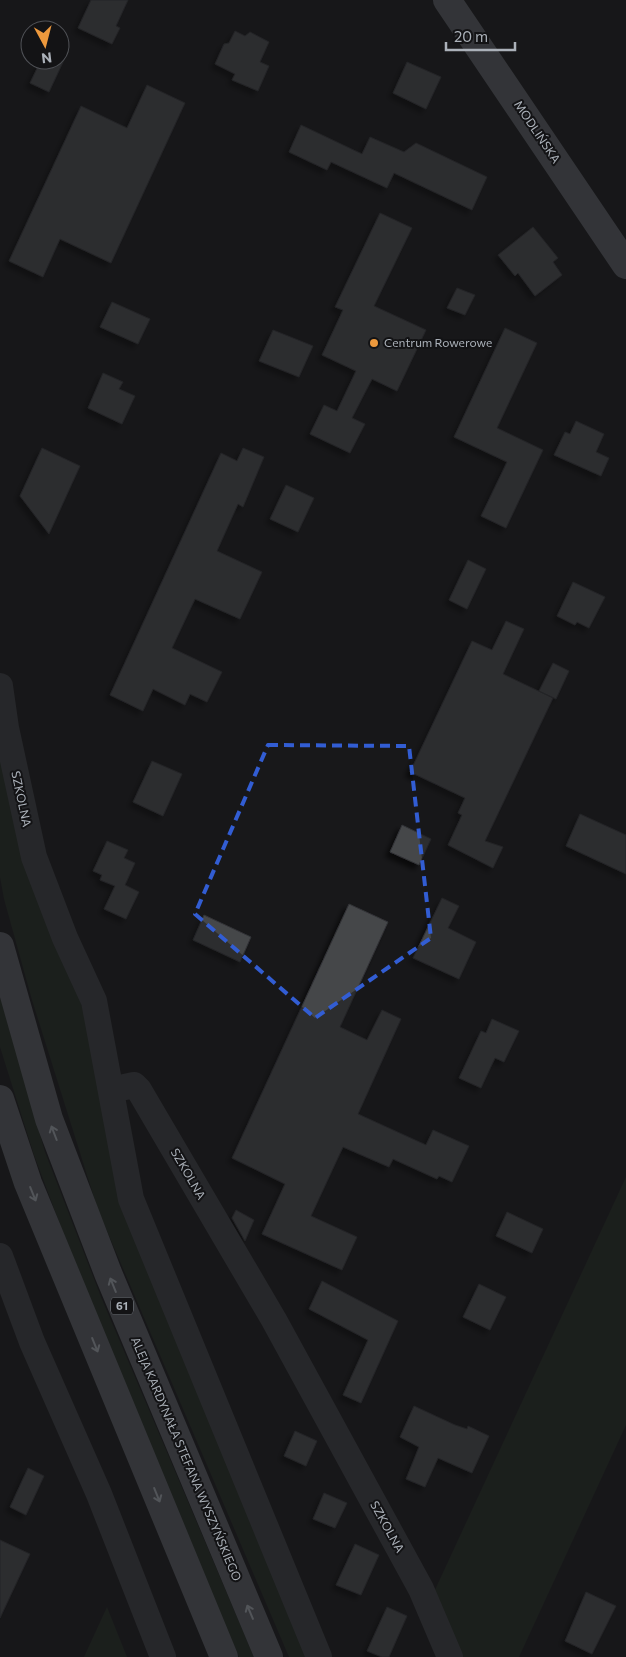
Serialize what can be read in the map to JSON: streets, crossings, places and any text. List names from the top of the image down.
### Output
{
  "streets": {
    "main road": ["MODLIŃSKA", "61", "ALEJA KARDYNAŁA STEFANA WYSZYŃSKIEGO"],
    "street": ["SZKOLNA"]
  },
  "places": ["Centrum Rowerowe"],
  "scale_bar": "20 m",
  "north": "bottom"
}
